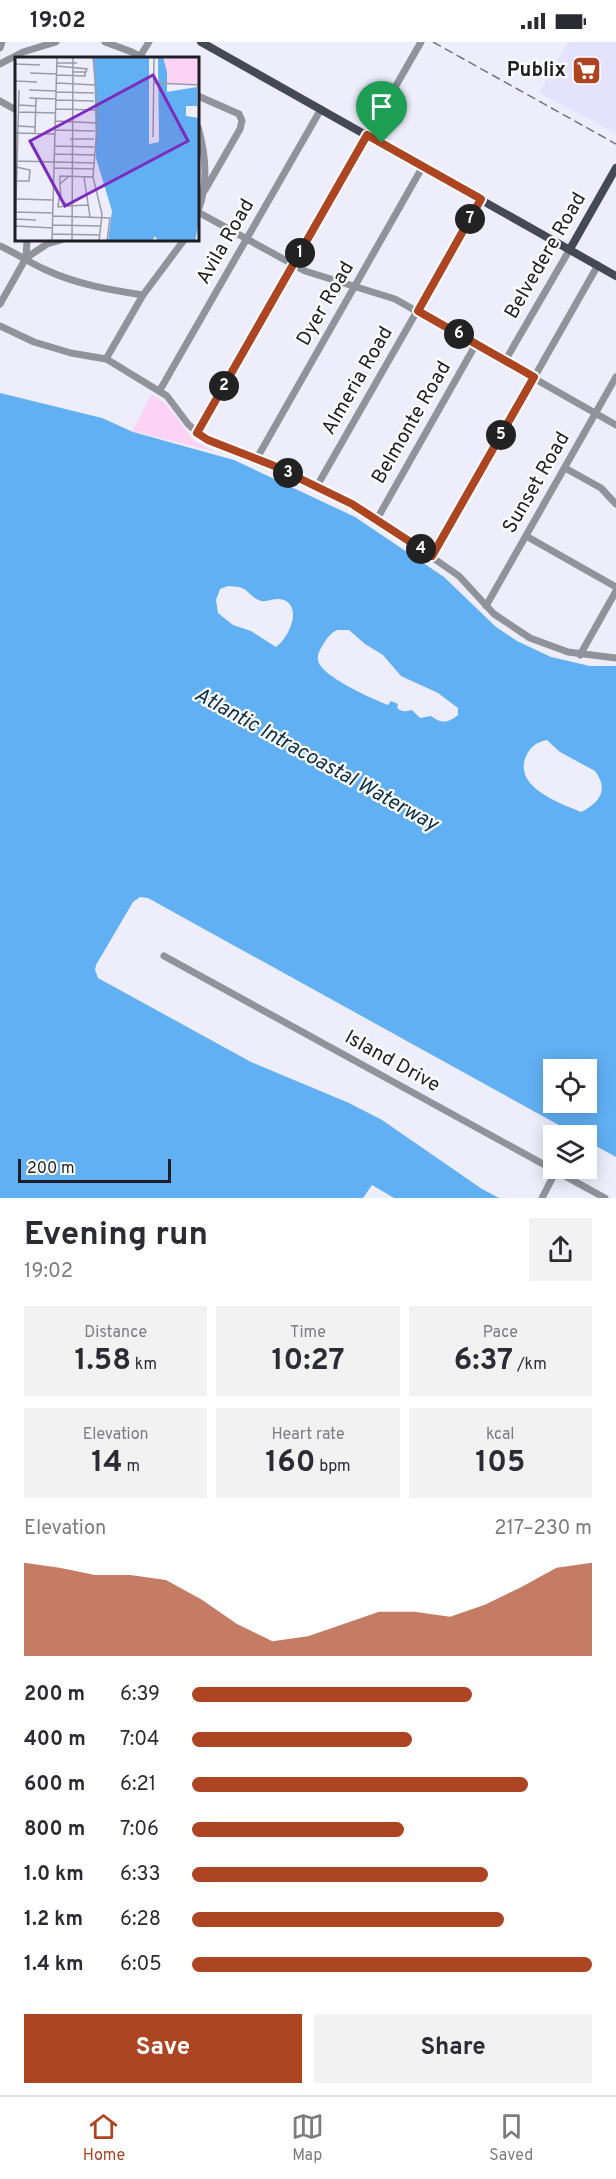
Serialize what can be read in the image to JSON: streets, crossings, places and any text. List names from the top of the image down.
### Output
{
  "streets": {
    "main road": ["Belvedere Road"],
    "street": [
      "Avila Road",
      "Dyer Road",
      "Almeria Road",
      "Belmonte Road",
      "Sunset Road",
      "Island Drive"
    ]
  },
  "water": ["Atlantic Intracoastal Waterway"],
  "places": {
    "supermarket": ["Publix"]
  },
  "scale_bar": "200 m",
  "page": {
    "status": "19:02",
    "pins": [
      "7",
      "1",
      "6",
      "2",
      "5",
      "3",
      "4"
    ],
    "scale": "200 m",
    "heading": ["Evening run", "19:02"],
    "stats": [
      ["Distance", "1.58 km"],
      ["Time", "10:27"],
      ["Pace", "6:37 /km"],
      ["Elevation", "14 m"],
      ["Heart rate", "160 bpm"],
      ["kcal", "105"]
    ],
    "chart": ["Elevation", "217–230 m"],
    "list": [
      {
        "name": "200 m",
        "note": "6:39"
      },
      {
        "name": "400 m",
        "note": "7:04"
      },
      {
        "name": "600 m",
        "note": "6:21"
      },
      {
        "name": "800 m",
        "note": "7:06"
      },
      {
        "name": "1.0 km",
        "note": "6:33"
      },
      {
        "name": "1.2 km",
        "note": "6:28"
      },
      {
        "name": "1.4 km",
        "note": "6:05"
      }
    ],
    "buttons": ["Save", "Share"],
    "tabs": ["Home", "Map", "Saved"]
  }
}
